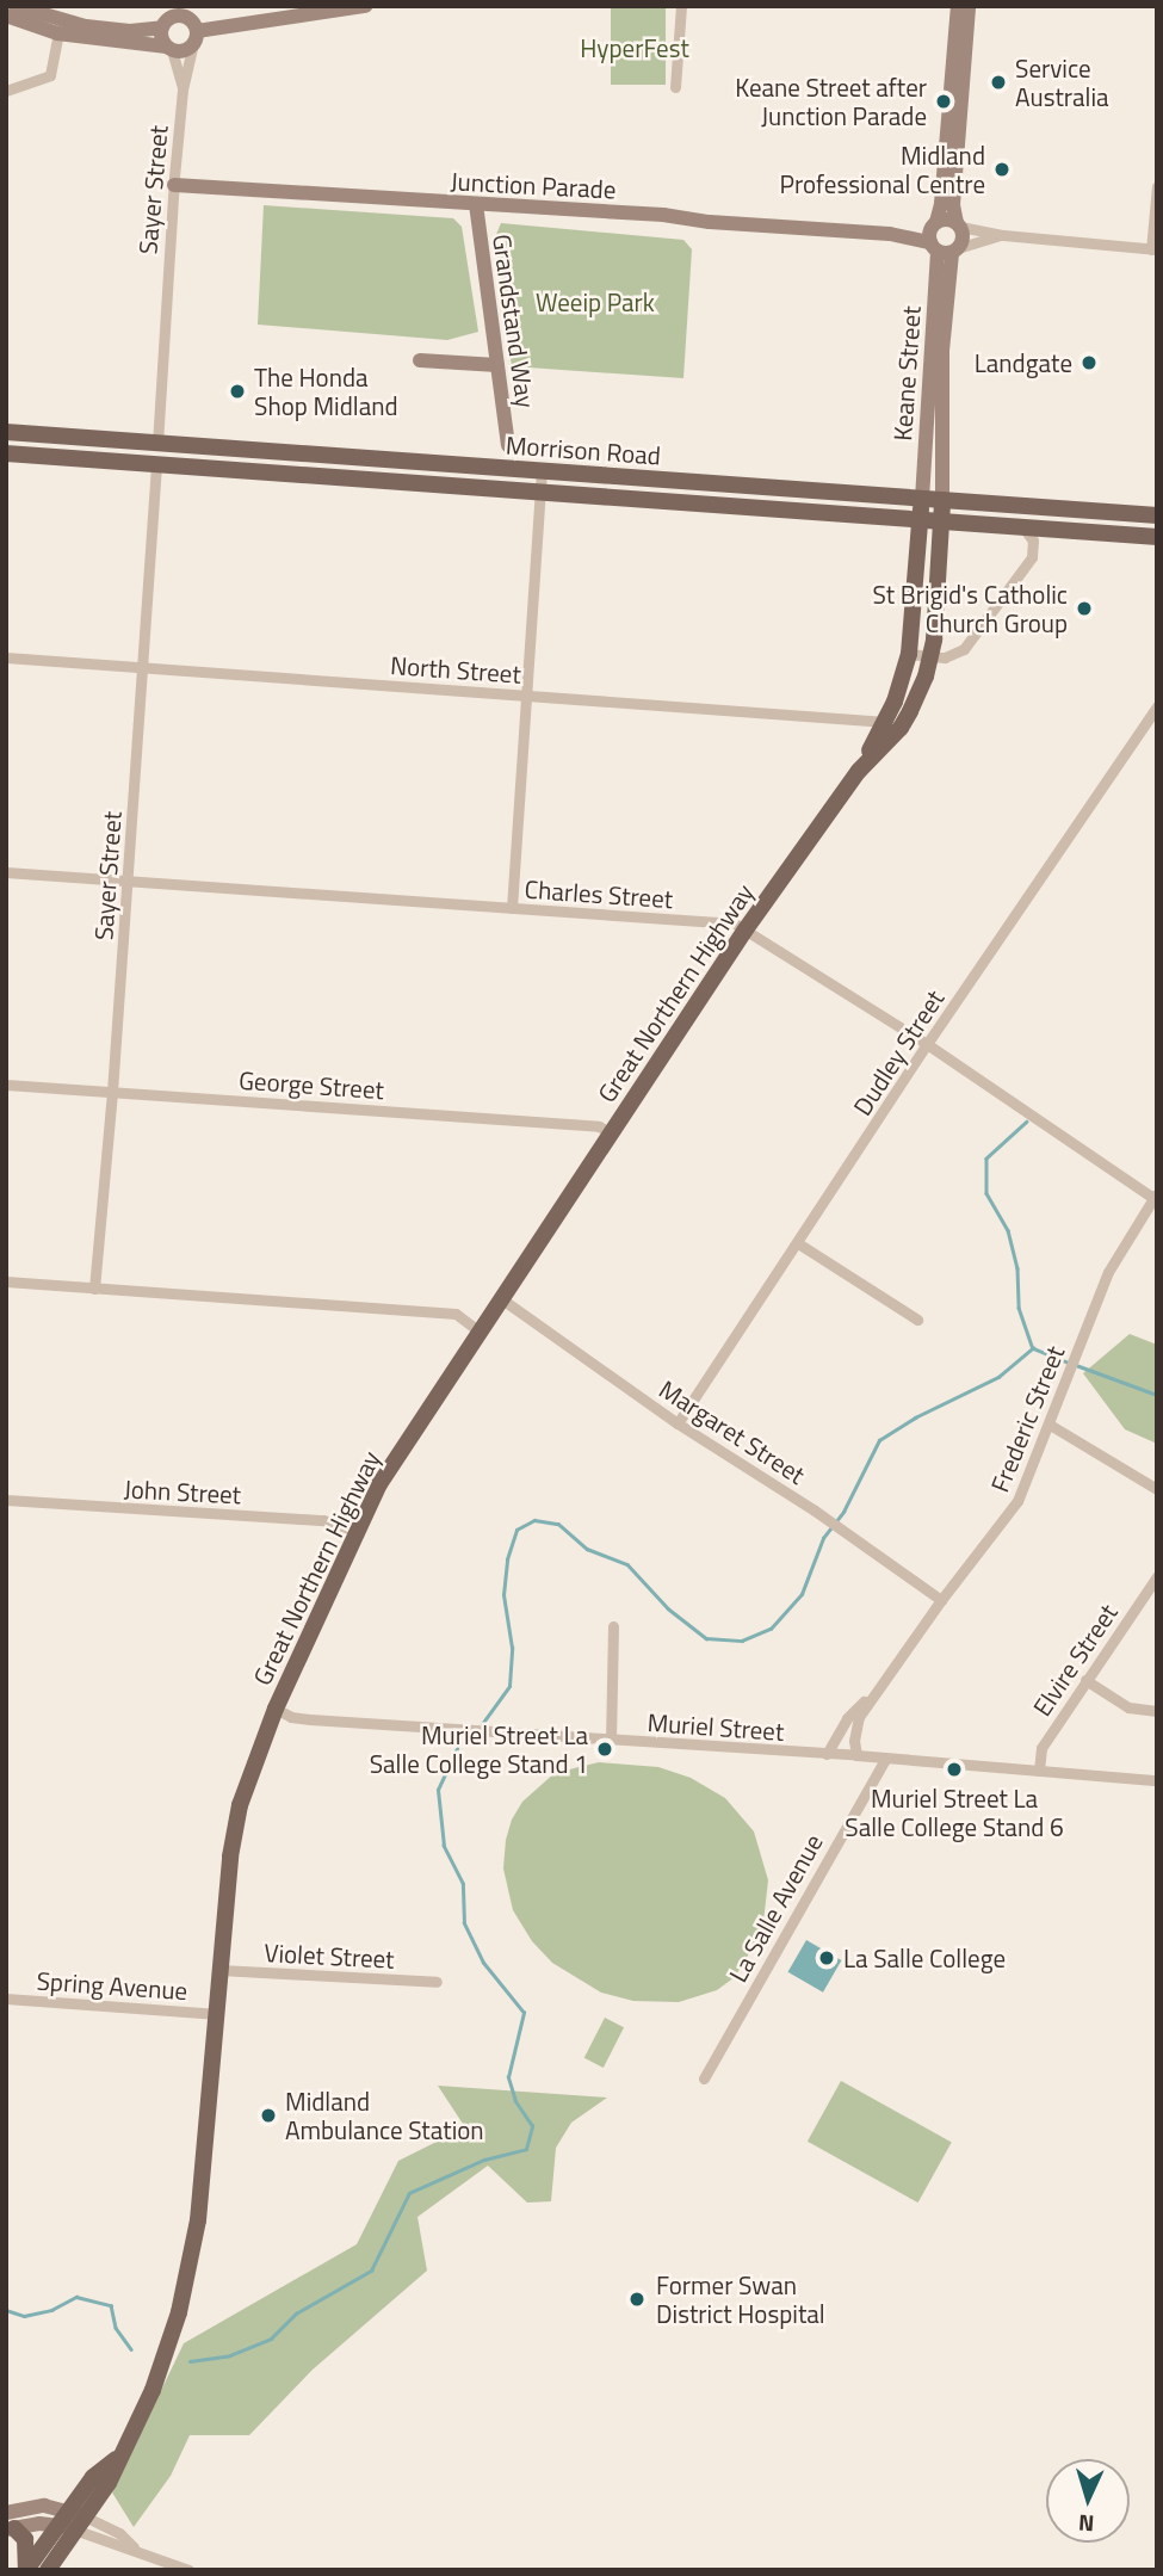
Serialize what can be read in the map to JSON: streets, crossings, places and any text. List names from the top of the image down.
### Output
{
  "streets": {
    "main road": ["Morrison Road", "Great Northern Highway"],
    "street": [
      "Junction Parade",
      "Sayer Street",
      "Grandstand Way",
      "Keane Street",
      "North Street",
      "Charles Street",
      "Dudley Street",
      "George Street",
      "Frederic Street",
      "Margaret Street",
      "John Street",
      "Elvire Street",
      "Muriel Street",
      "La Salle Avenue",
      "Violet Street",
      "Spring Avenue"
    ]
  },
  "crossings": [
    ["Junction Parade", "Sayer Street"],
    ["Junction Parade", "Grandstand Way"],
    ["Junction Parade", "Keane Street"],
    ["Sayer Street", "Morrison Road"],
    ["Sayer Street", "North Street"],
    ["Sayer Street", "Charles Street"],
    ["Sayer Street", "George Street"],
    ["Keane Street", "Morrison Road"],
    ["Keane Street", "Great Northern Highway"],
    ["Morrison Road", "Great Northern Highway"],
    ["North Street", "Great Northern Highway"],
    ["Charles Street", "Great Northern Highway"],
    ["Charles Street", "Dudley Street"],
    ["Charles Street", "Frederic Street"],
    ["Great Northern Highway", "George Street"],
    ["Great Northern Highway", "Margaret Street"],
    ["Great Northern Highway", "John Street"],
    ["Great Northern Highway", "Muriel Street"],
    ["Great Northern Highway", "Violet Street"],
    ["Great Northern Highway", "Spring Avenue"],
    ["Dudley Street", "Margaret Street"],
    ["Frederic Street", "Margaret Street"],
    ["Frederic Street", "Muriel Street"],
    ["Elvire Street", "Muriel Street"],
    ["Muriel Street", "La Salle Avenue"]
  ],
  "parks": ["HyperFest", "Weeip Park"],
  "places": [
    "Service Australia",
    "Keane Street after Junction Parade",
    "Midland Professional Centre",
    "Landgate",
    "The Honda Shop Midland",
    "St Brigid's Catholic Church Group",
    "Muriel Street La Salle College Stand 1",
    "Muriel Street La Salle College Stand 6",
    "La Salle College",
    "Midland Ambulance Station",
    "Former Swan District Hospital"
  ],
  "north": "bottom"
}
